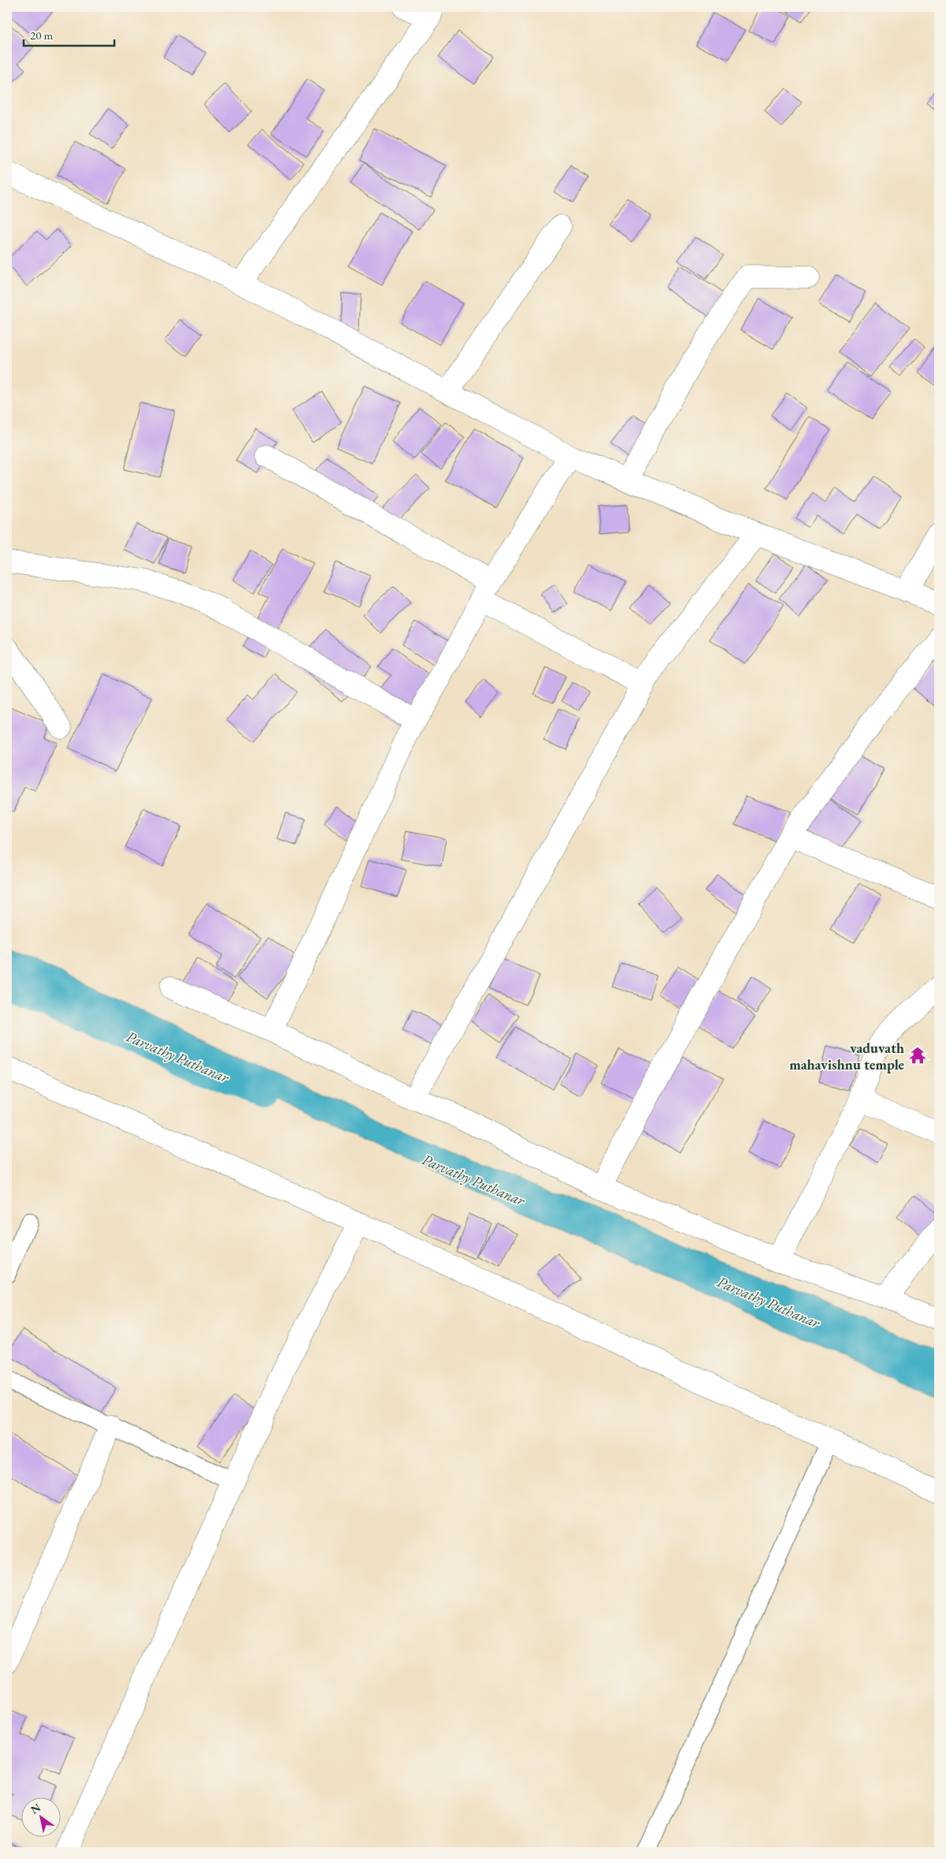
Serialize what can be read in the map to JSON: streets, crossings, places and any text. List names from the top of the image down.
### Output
{
  "water": ["Parvathy Puthanar"],
  "places": {
    "temple": ["vaduvath mahavishnu temple"]
  },
  "scale_bar": "20 m",
  "north": "top left"
}
